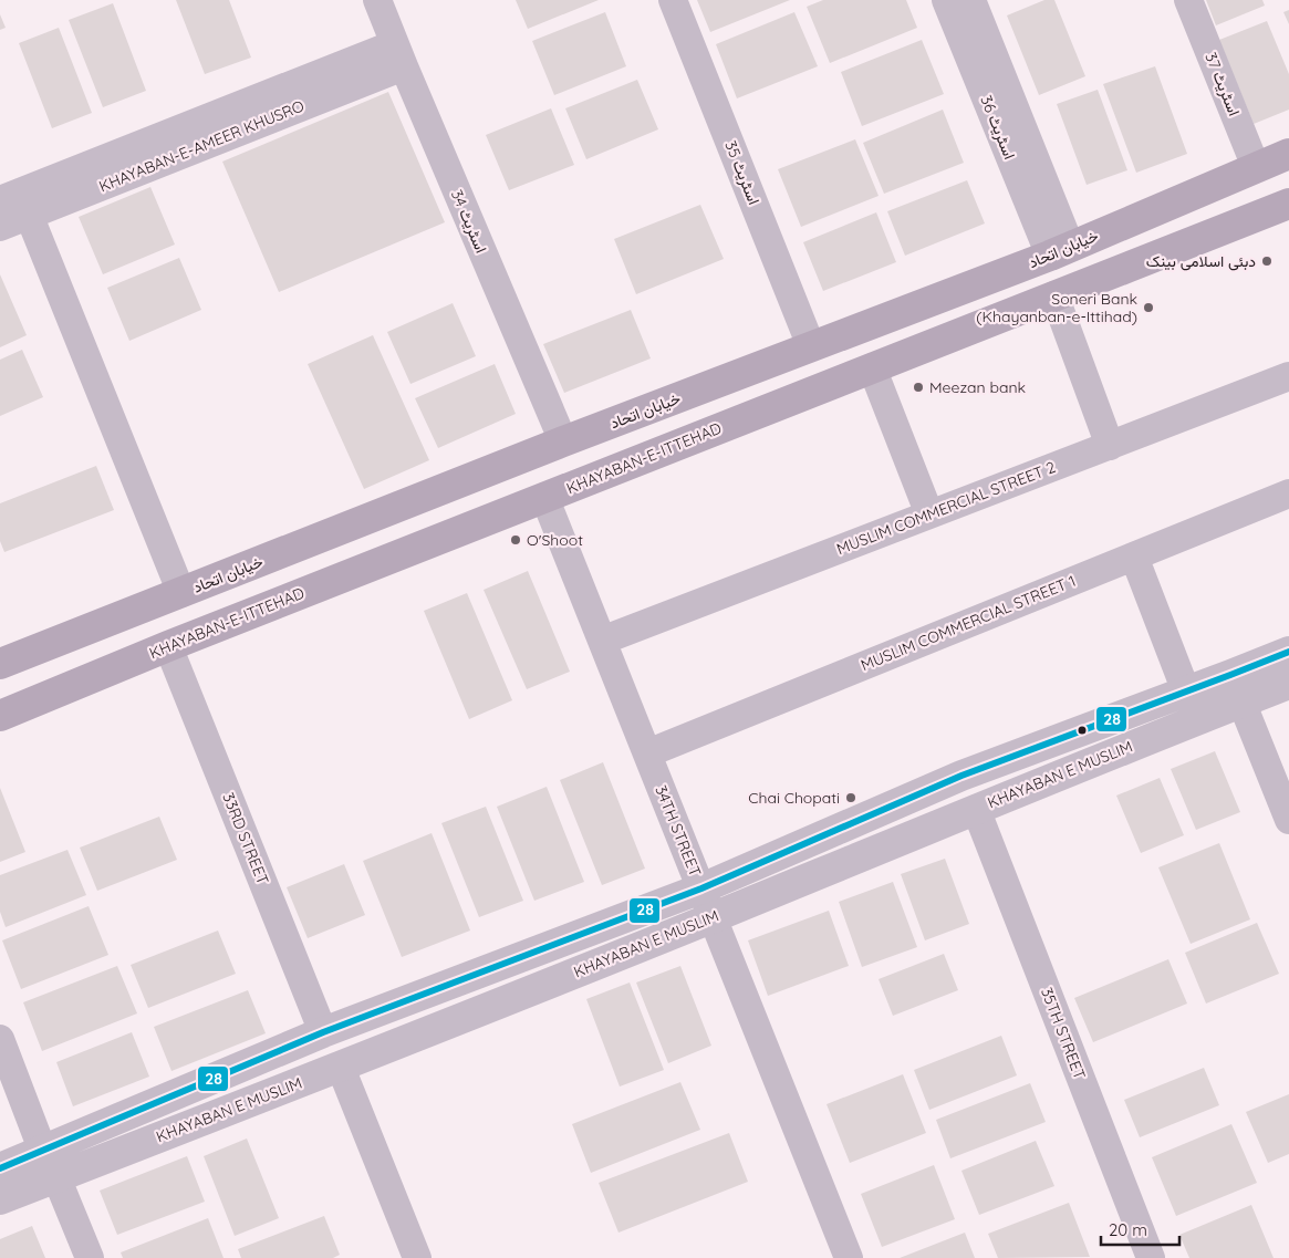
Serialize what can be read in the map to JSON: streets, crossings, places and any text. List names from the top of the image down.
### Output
{
  "streets": {
    "main road": ["خیابان اتحاد", "KHAYABAN-E-ITTEHAD"],
    "street": [
      "اسٹریٹ 37",
      "اسٹریٹ 36",
      "KHAYABAN-E-AMEER KHUSRO",
      "اسٹریٹ 35",
      "اسٹریٹ 34",
      "MUSLIM COMMERCIAL STREET 2",
      "MUSLIM COMMERCIAL STREET 1",
      "KHAYABAN E MUSLIM",
      "34TH STREET",
      "33RD STREET",
      "35TH STREET"
    ]
  },
  "crossings": [
    ["اسٹریٹ 37", "خیابان اتحاد"],
    ["اسٹریٹ 36", "خیابان اتحاد"],
    ["KHAYABAN-E-AMEER KHUSRO", "اسٹریٹ 34"],
    ["اسٹریٹ 35", "خیابان اتحاد"],
    ["اسٹریٹ 34", "خیابان اتحاد"],
    ["KHAYABAN-E-ITTEHAD", "34TH STREET"],
    ["KHAYABAN-E-ITTEHAD", "33RD STREET"],
    ["MUSLIM COMMERCIAL STREET 2", "34TH STREET"],
    ["MUSLIM COMMERCIAL STREET 1", "34TH STREET"],
    ["KHAYABAN E MUSLIM", "34TH STREET"],
    ["KHAYABAN E MUSLIM", "33RD STREET"],
    ["KHAYABAN E MUSLIM", "35TH STREET"]
  ],
  "places": [
    "دبئی اسلامی بینک",
    "Soneri Bank (Khayanban-e-Ittihad)",
    "Meezan bank",
    "O'Shoot",
    "Chai Chopati"
  ],
  "lines": ["transit line 28"],
  "scale_bar": "20 m"
}
